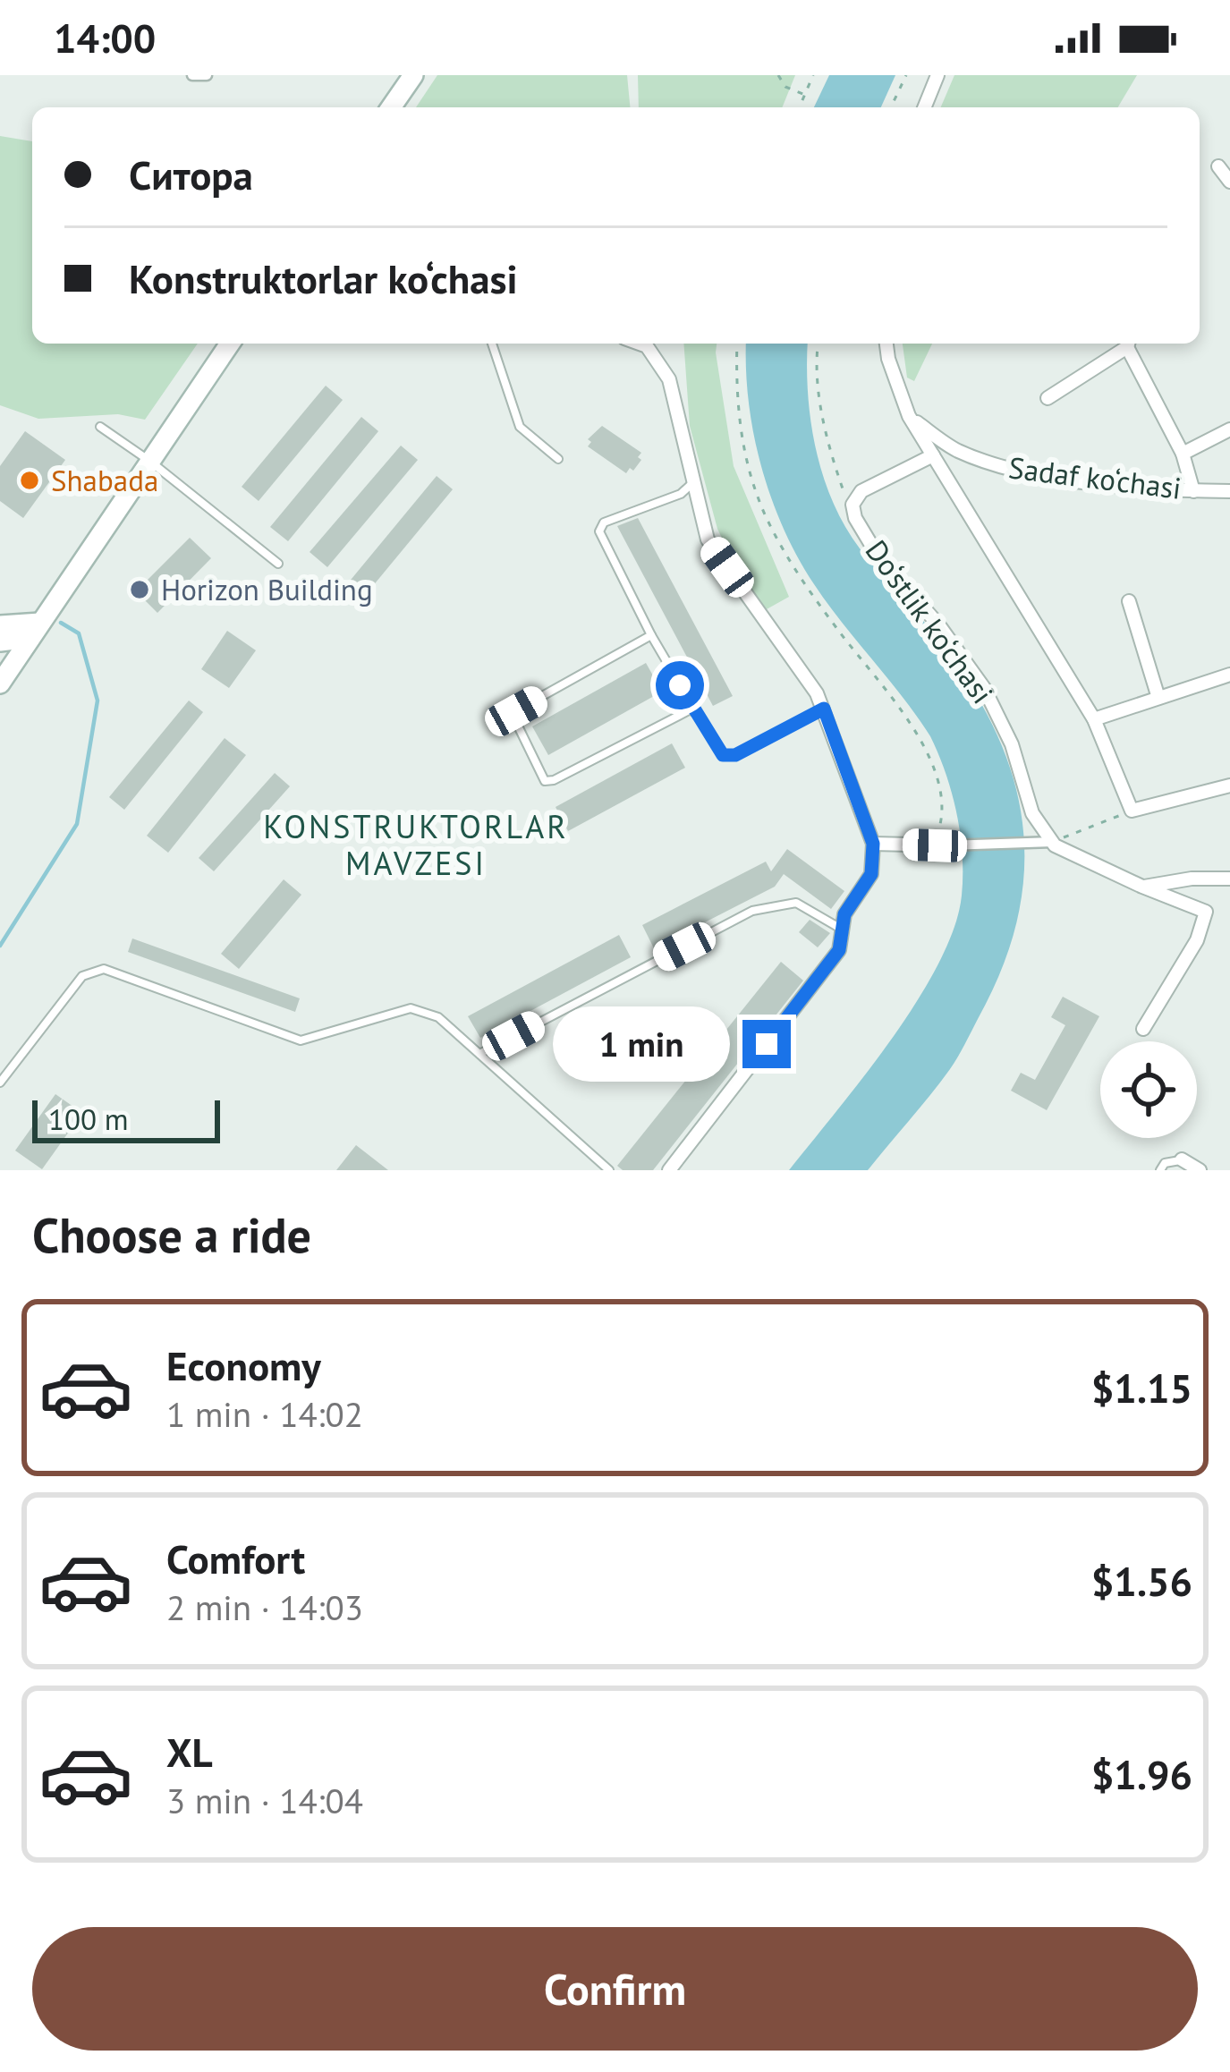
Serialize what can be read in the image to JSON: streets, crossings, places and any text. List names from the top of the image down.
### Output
{
  "streets": {
    "street": ["Sadaf ko‘chasi", "Do‘stlik ko‘chasi"]
  },
  "districts": ["KONSTRUKTORLAR MAVZESI"],
  "places": ["Shabada", "Horizon Building"],
  "scale_bar": "100 m",
  "page": {
    "status": "14:00",
    "banner": ["Ситора", "Konstruktorlar ko‘chasi"],
    "bubble": "1 min",
    "scale": "100 m",
    "heading": "Choose a ride",
    "list": [
      {
        "name": "Economy",
        "note": "1 min · 14:02",
        "value": "$1.15"
      },
      {
        "name": "Comfort",
        "note": "2 min · 14:03",
        "value": "$1.56"
      },
      {
        "name": "XL",
        "note": "3 min · 14:04",
        "value": "$1.96"
      }
    ],
    "buttons": "Confirm"
  }
}
